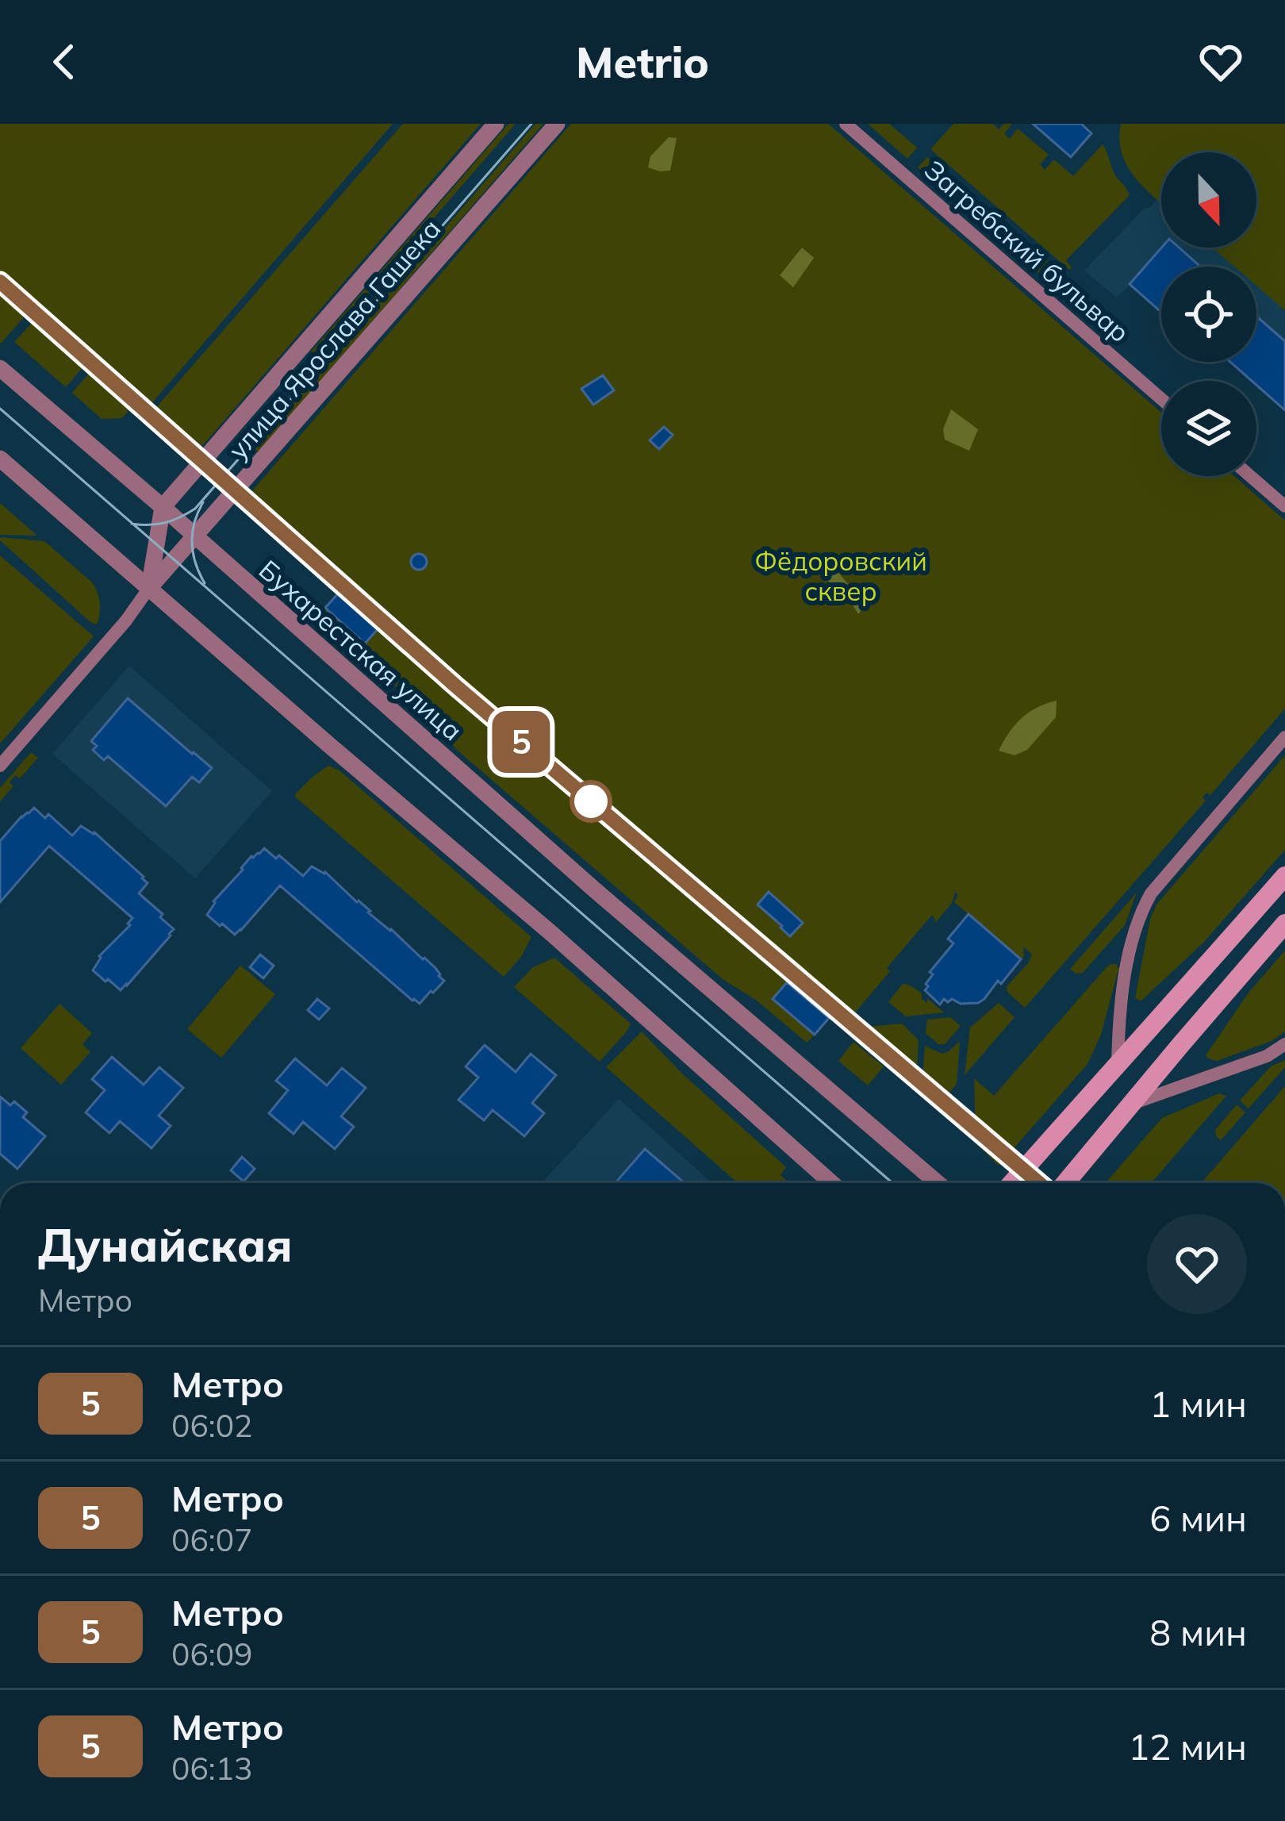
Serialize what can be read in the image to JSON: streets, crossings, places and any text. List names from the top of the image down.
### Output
{
  "streets": {
    "street": ["Загребский бульвар", "улица Ярослава Гашека", "Бухарестская улица"]
  },
  "crossings": [
    ["улица Ярослава Гашека", "Бухарестская улица"]
  ],
  "parks": ["Фёдоровский сквер"],
  "lines": ["metro line 5"],
  "north": "bottom",
  "page": {
    "header": "Metrio",
    "on_map": "5",
    "heading": ["Дунайская", "Метро"],
    "list": [
      {
        "mark": "5",
        "name": "Метро",
        "note": "06:02",
        "value": "1 мин"
      },
      {
        "mark": "5",
        "name": "Метро",
        "note": "06:07",
        "value": "6 мин"
      },
      {
        "mark": "5",
        "name": "Метро",
        "note": "06:09",
        "value": "8 мин"
      },
      {
        "mark": "5",
        "name": "Метро",
        "note": "06:13",
        "value": "12 мин"
      }
    ]
  }
}
